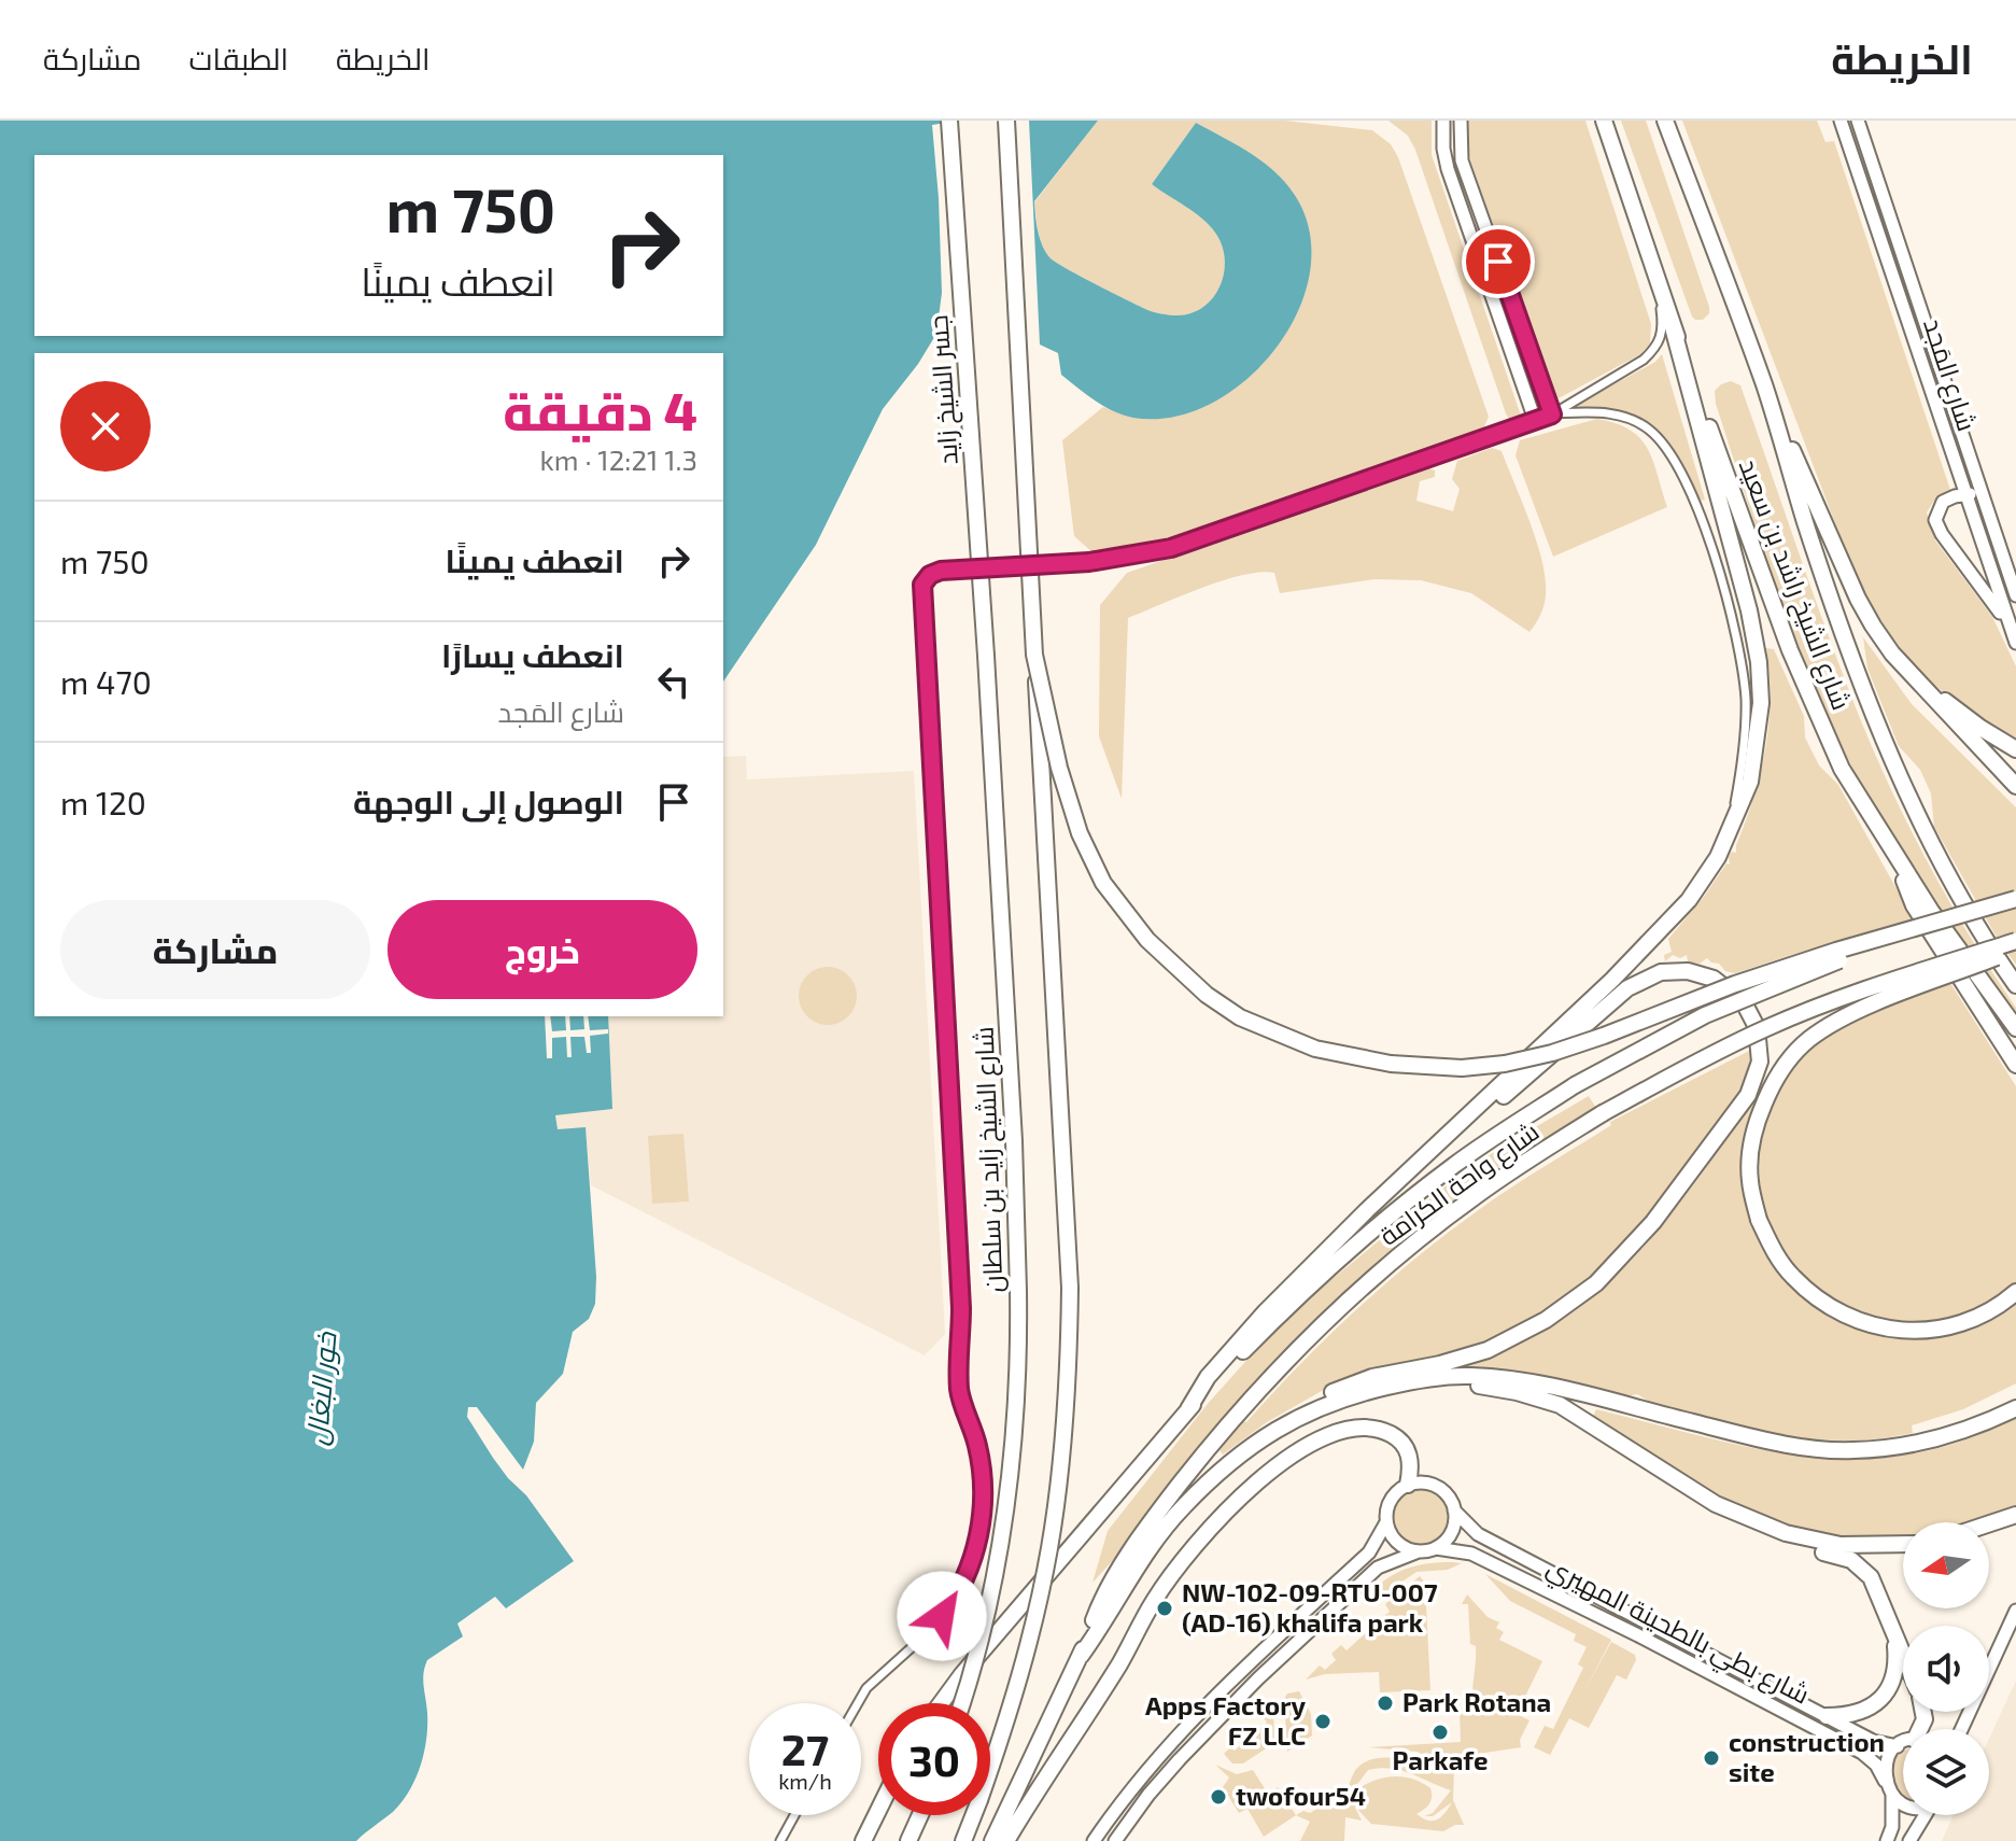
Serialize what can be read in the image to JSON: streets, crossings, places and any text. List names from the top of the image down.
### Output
{
  "streets": {
    "highway": [
      "جسر الشيخ زايد",
      "شارع الشيخ راشد بن سعيد",
      "شارع الشيخ زايد بن سلطان",
      "شارع واحة الكرامة"
    ],
    "street": ["شارع المَجد", "شارع بطي بالطحينة المهيري"]
  },
  "crossings": [
    ["جسر الشيخ زايد", "شارع الشيخ زايد بن سلطان"]
  ],
  "water": ["خور البغال"],
  "places": [
    "NW-102-09-RTU-007 (AD-16) khalifa park",
    "Park Rotana",
    "Apps Factory FZ LLC",
    "Parkafe",
    "construction site",
    "twofour54"
  ],
  "north": "left",
  "page": {
    "header": "الخريطة",
    "nav": ["الخريطة", "الطبقات", "مشاركة"],
    "turn": ["750 m", "انعطف يمينًا"],
    "heading": ["4 دقيقة", "1.3 km · 12:21"],
    "list": [
      {
        "name": "انعطف يمينًا",
        "value": "750 m"
      },
      {
        "name": "انعطف يسارًا",
        "note": "شارع المَجد",
        "value": "470 m"
      },
      {
        "name": "الوصول إلى الوجهة",
        "value": "120 m"
      }
    ],
    "buttons": ["خروج", "مشاركة"],
    "speed": "27 km/h",
    "limit": "30"
  }
}
